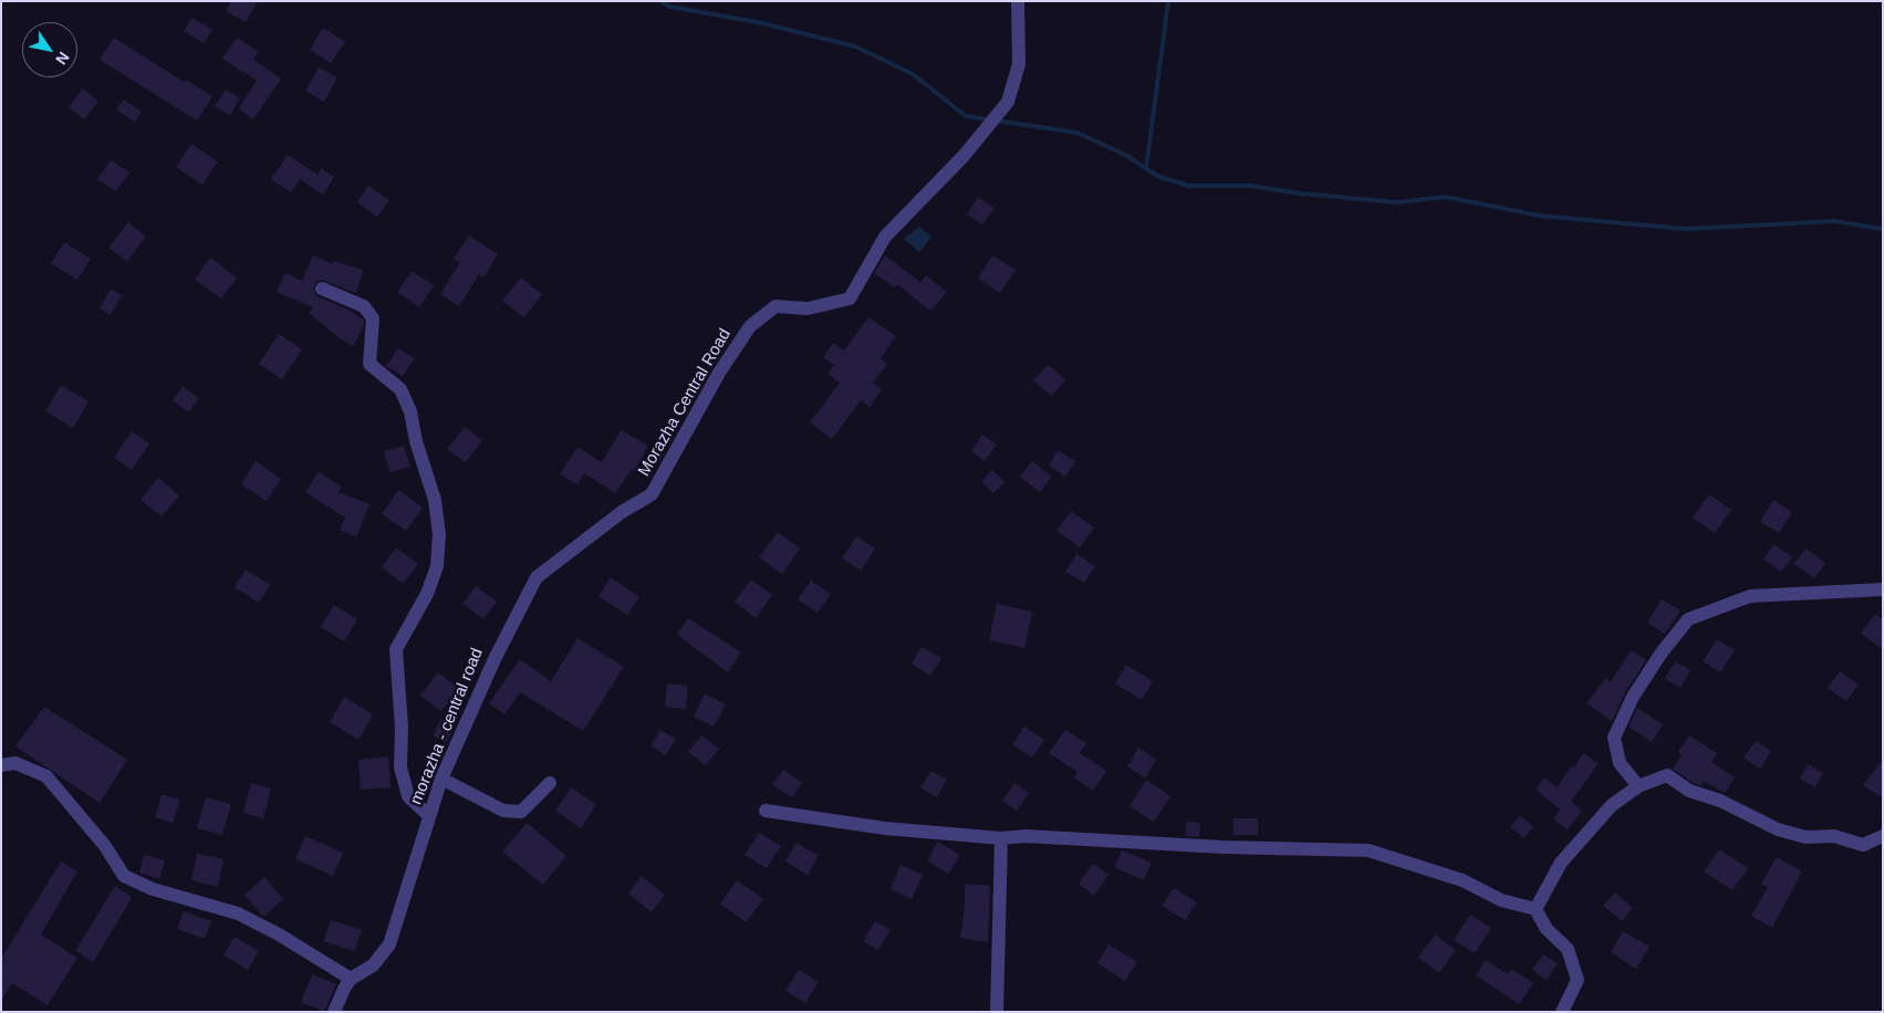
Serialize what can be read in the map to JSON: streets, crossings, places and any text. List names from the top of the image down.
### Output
{
  "streets": {
    "street": ["Morazha Central Road", "morazha - central road"]
  },
  "crossings": [
    ["Morazha Central Road", "morazha - central road"]
  ],
  "north": "bottom right"
}
